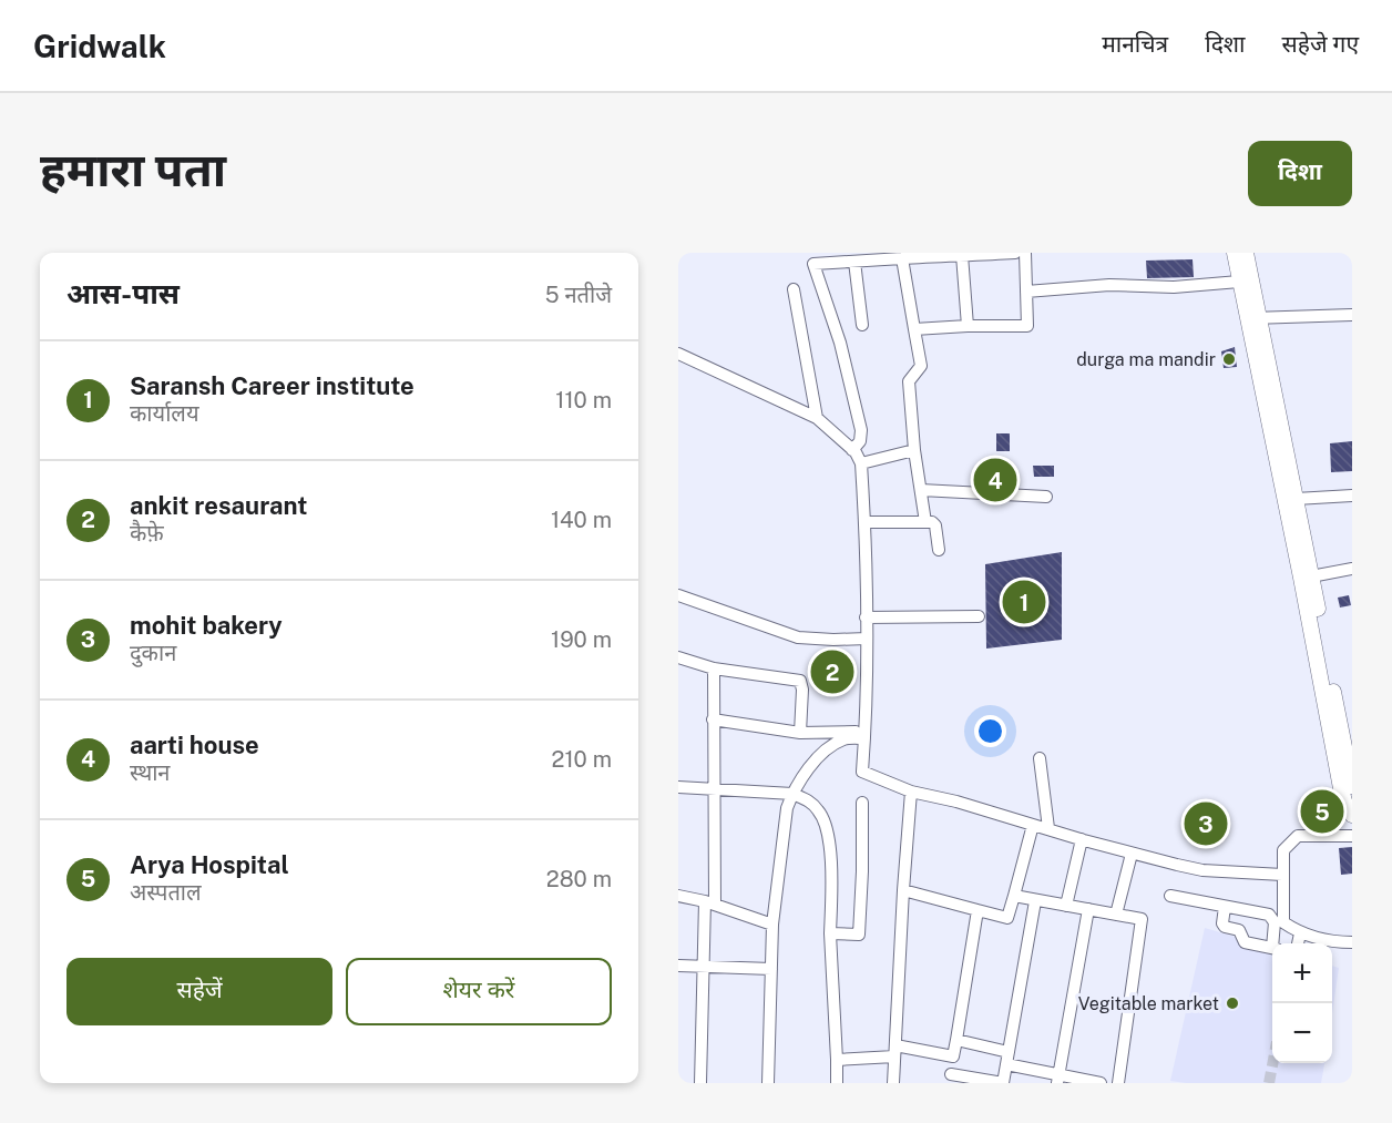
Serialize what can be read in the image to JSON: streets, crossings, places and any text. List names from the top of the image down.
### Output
{
  "places": ["durga ma mandir", "Vegitable market"],
  "page": {
    "header": "Gridwalk",
    "nav": ["मानचित्र", "दिशा", "सहेजे गए"],
    "buttons": [
      "दिशा",
      ["सहेजें", "शेयर करें"]
    ],
    "title": "हमारा पता",
    "heading": ["आस-पास", "5 नतीजे"],
    "list": [
      {
        "mark": "1",
        "name": "Saransh Career institute",
        "note": "कार्यालय",
        "value": "110 m"
      },
      {
        "mark": "2",
        "name": "ankit resaurant",
        "note": "कैफ़े",
        "value": "140 m"
      },
      {
        "mark": "3",
        "name": "mohit bakery",
        "note": "दुकान",
        "value": "190 m"
      },
      {
        "mark": "4",
        "name": "aarti house",
        "note": "स्थान",
        "value": "210 m"
      },
      {
        "mark": "5",
        "name": "Arya Hospital",
        "note": "अस्पताल",
        "value": "280 m"
      }
    ],
    "pins": [
      "4",
      "1",
      "2",
      "5",
      "3"
    ],
    "map_buttons": ["+", "−"]
  }
}
